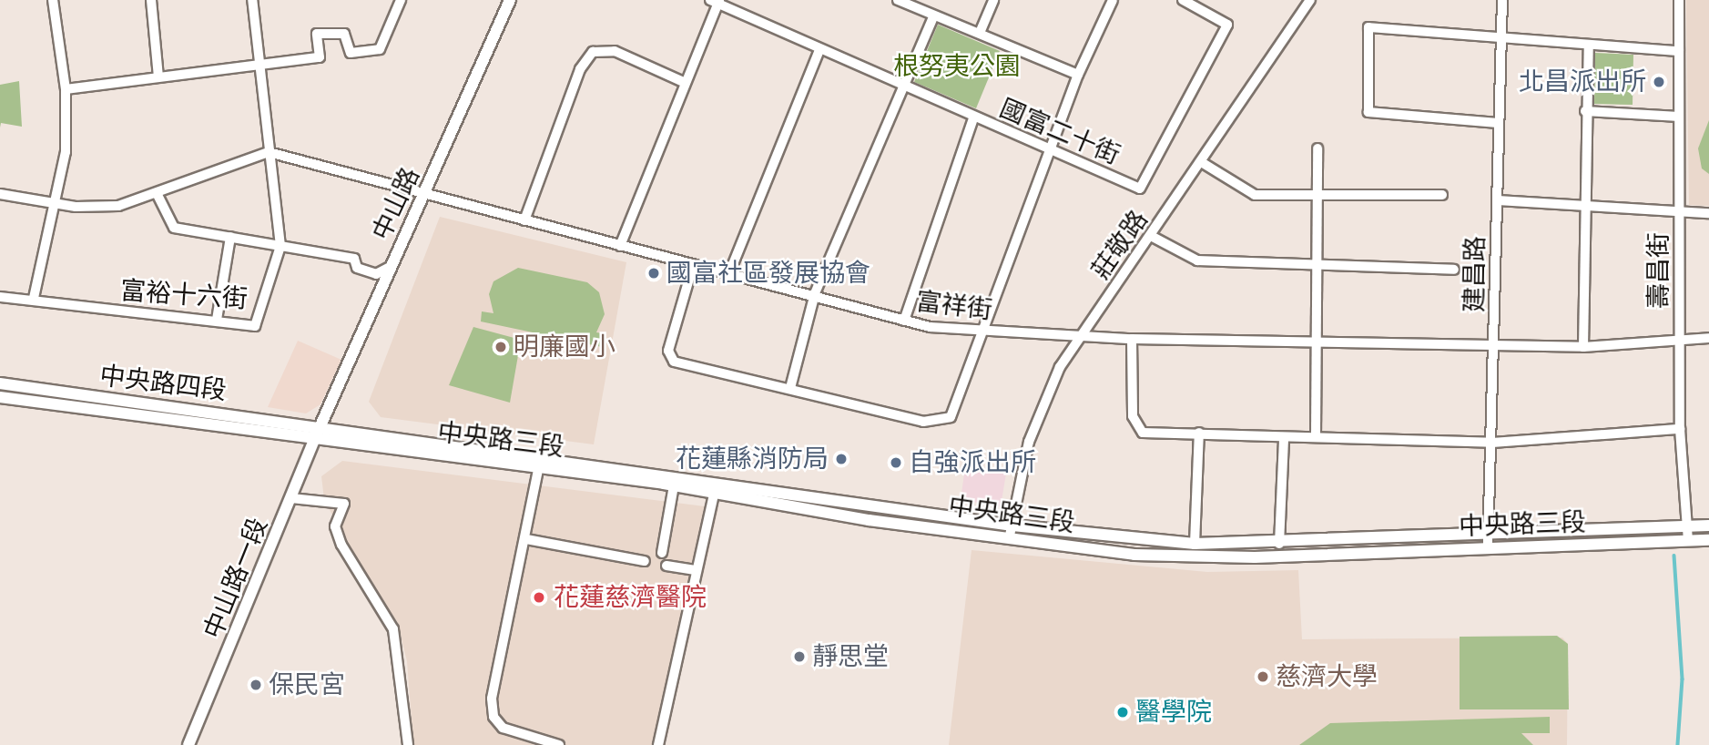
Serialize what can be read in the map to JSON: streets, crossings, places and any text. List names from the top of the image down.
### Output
{
  "streets": {
    "street": [
      "國富二十街",
      "中山路",
      "莊敬路",
      "壽昌街",
      "建昌路",
      "富裕十六街",
      "富祥街",
      "中央路四段",
      "中央路三段",
      "中山路一段"
    ]
  },
  "crossings": [
    ["中山路", "富祥街"],
    ["中山路", "中央路四段"],
    ["中山路", "中央路三段"],
    ["中山路", "中山路一段"],
    ["莊敬路", "富祥街"],
    ["莊敬路", "中央路三段"],
    ["壽昌街", "富祥街"],
    ["壽昌街", "中央路三段"],
    ["建昌路", "富祥街"],
    ["建昌路", "中央路三段"],
    ["富裕十六街", "富祥街"],
    ["中央路四段", "中央路三段"],
    ["中央路四段", "中山路一段"],
    ["中央路三段", "中山路一段"]
  ],
  "parks": ["根努夷公園"],
  "places": [
    "北昌派出所",
    "國富社區發展協會",
    "明廉國小",
    "花蓮縣消防局",
    "自強派出所",
    "花蓮慈濟醫院",
    "靜思堂",
    "慈濟大學",
    "保民宮",
    "醫學院"
  ]
}
